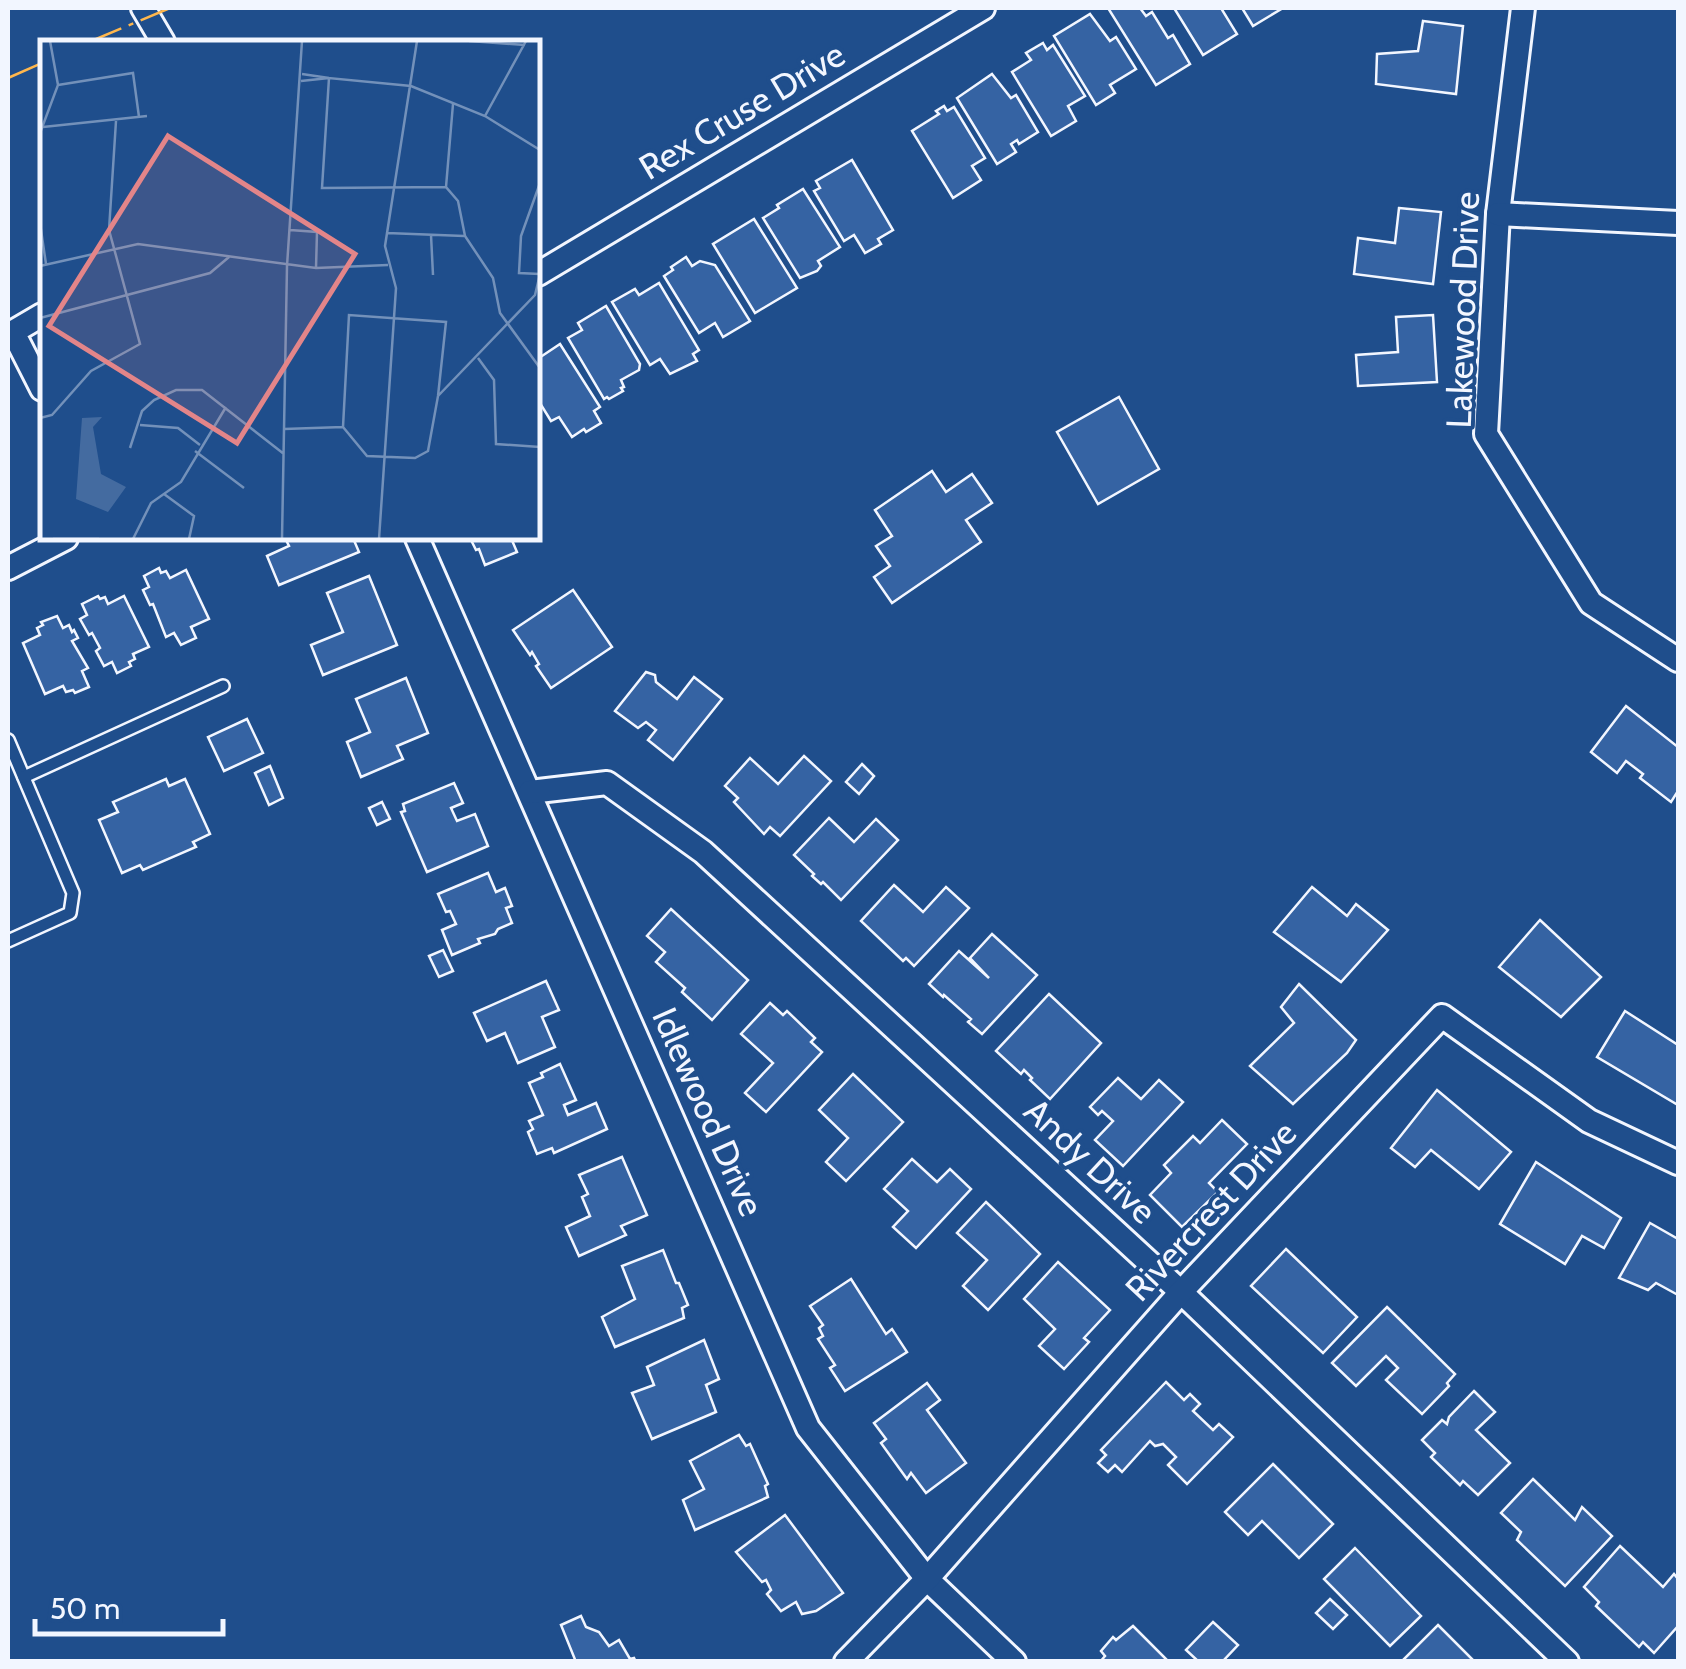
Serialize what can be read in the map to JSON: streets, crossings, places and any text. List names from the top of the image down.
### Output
{
  "streets": {
    "street": [
      "Rex Cruse Drive",
      "Lakewood Drive",
      "Idlewood Drive",
      "Andy Drive",
      "Rivercrest Drive"
    ]
  },
  "crossings": [
    ["Idlewood Drive", "Andy Drive"],
    ["Idlewood Drive", "Rivercrest Drive"],
    ["Andy Drive", "Rivercrest Drive"]
  ],
  "scale_bar": "50 m"
}
